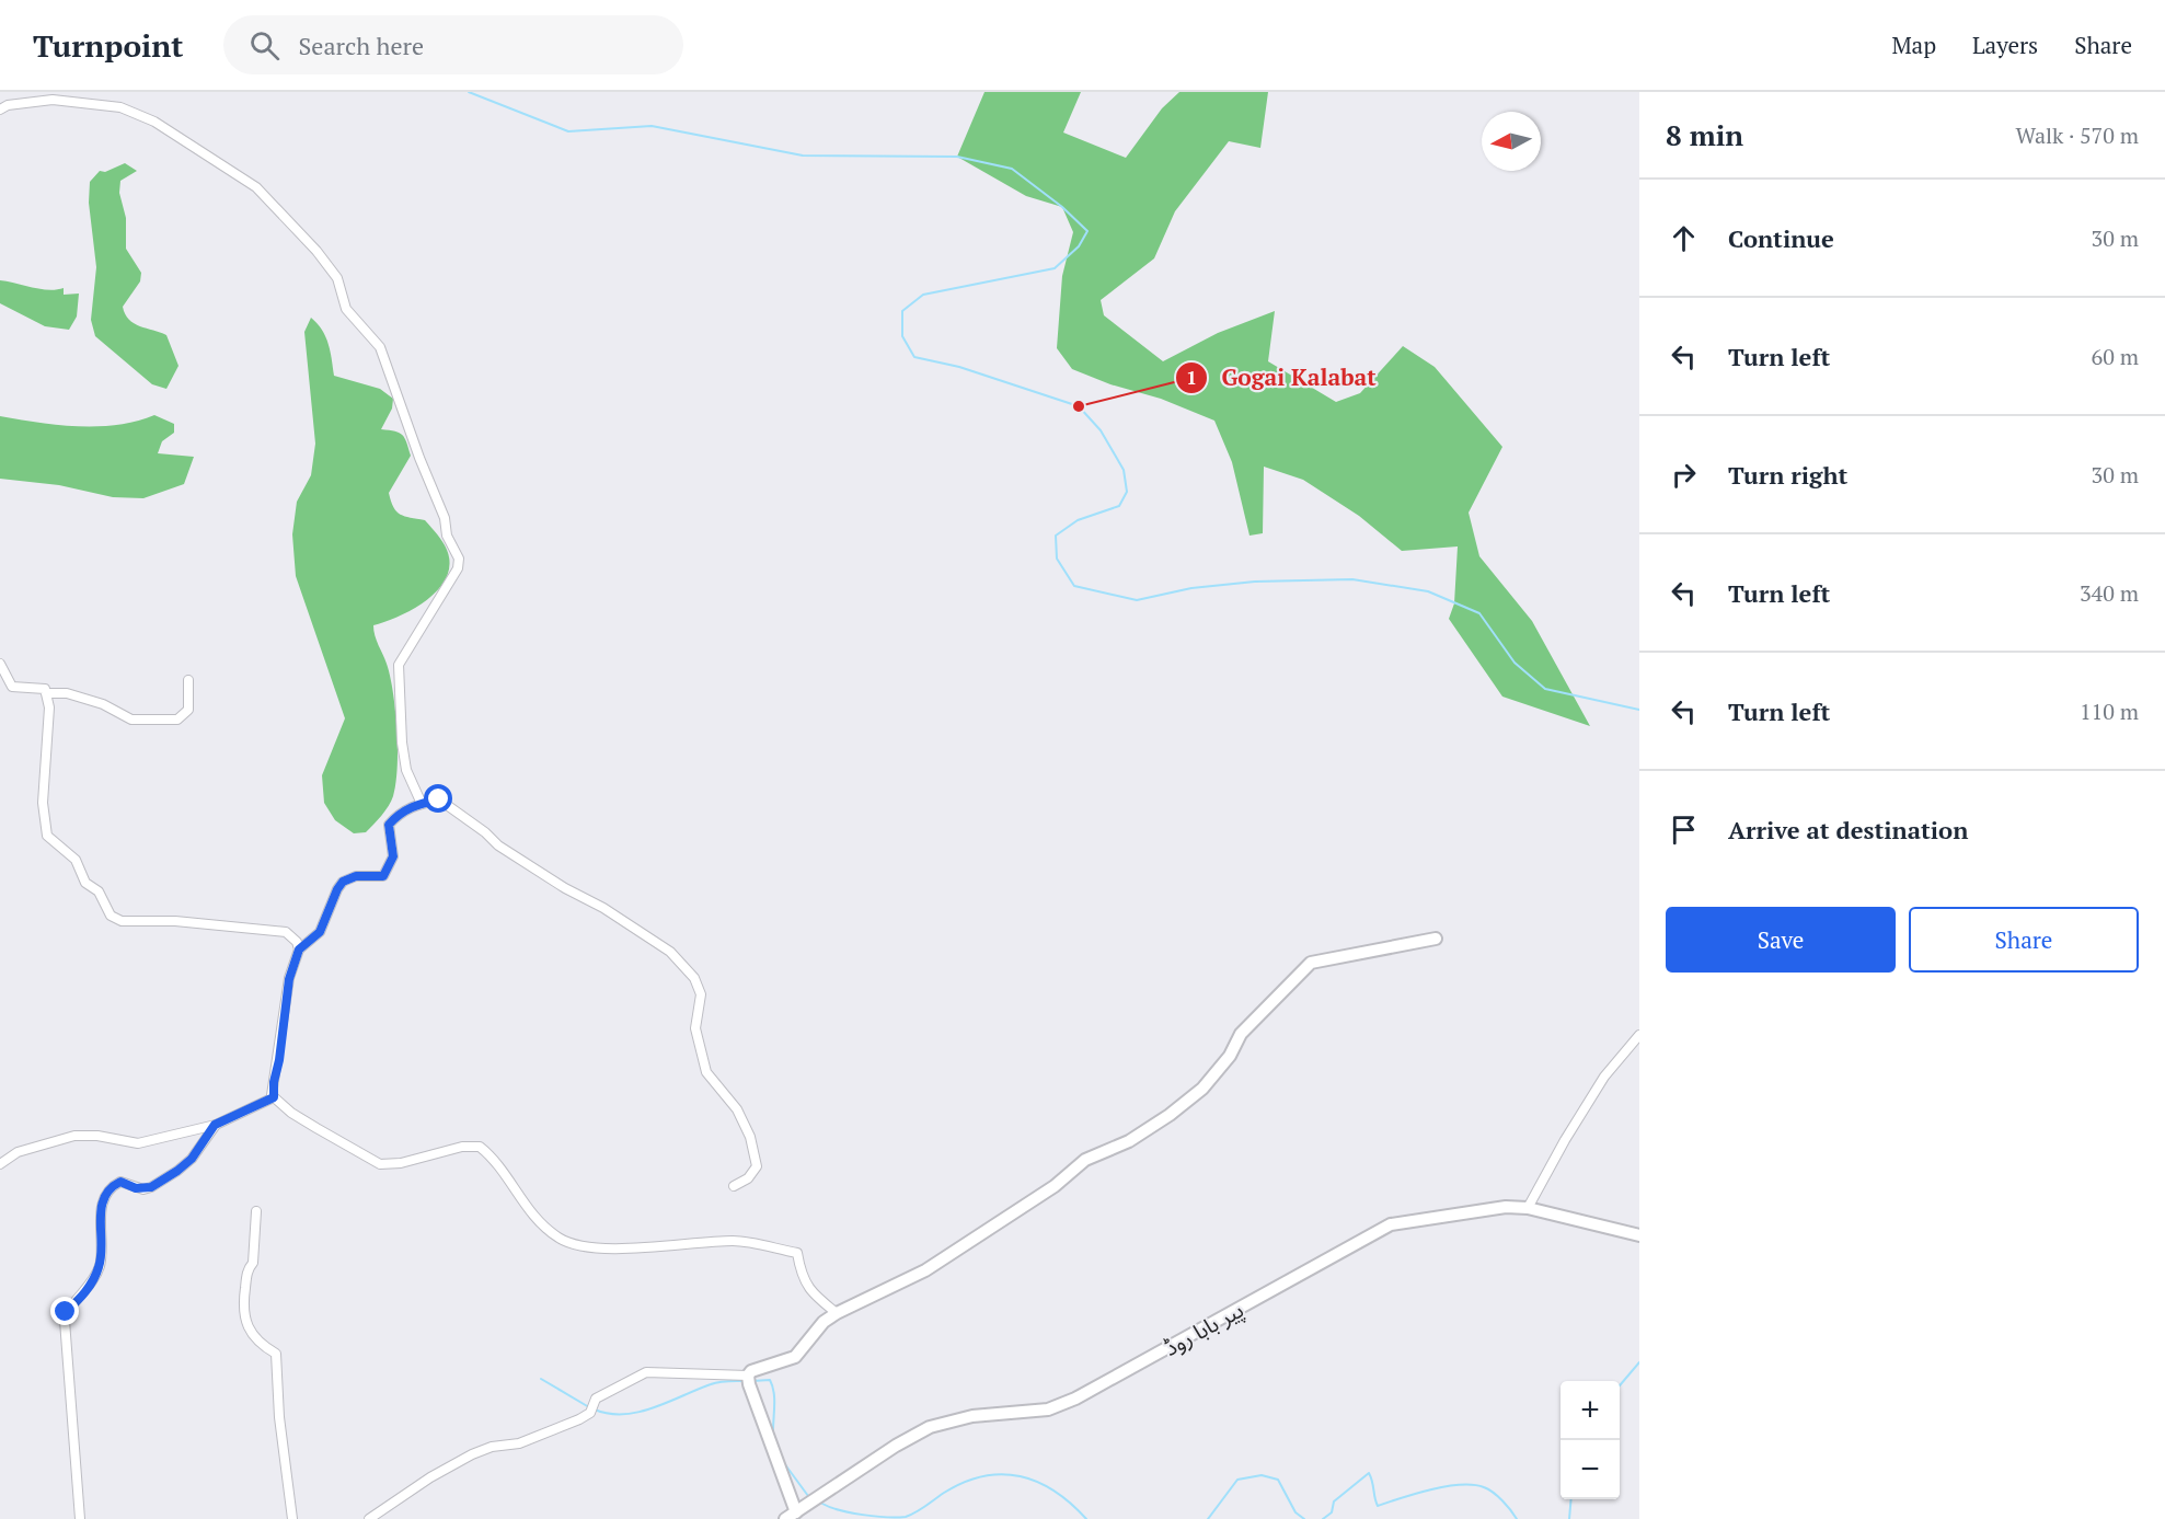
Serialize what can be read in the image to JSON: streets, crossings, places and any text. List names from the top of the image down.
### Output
{
  "streets": {
    "street": ["پیر بابا روڈ"]
  },
  "places": ["Gogai Kalabat"],
  "north": "left",
  "page": {
    "header": "Turnpoint",
    "search": "Search here",
    "nav": ["Map", "Layers", "Share"],
    "heading": ["8 min", "Walk · 570 m"],
    "list": [
      ["Continue", "30 m"],
      ["Turn left", "60 m"],
      ["Turn right", "30 m"],
      ["Turn left", "340 m"],
      ["Turn left", "110 m"],
      "Arrive at destination"
    ],
    "buttons": ["Save", "Share"],
    "map_buttons": ["+", "−"]
  }
}
